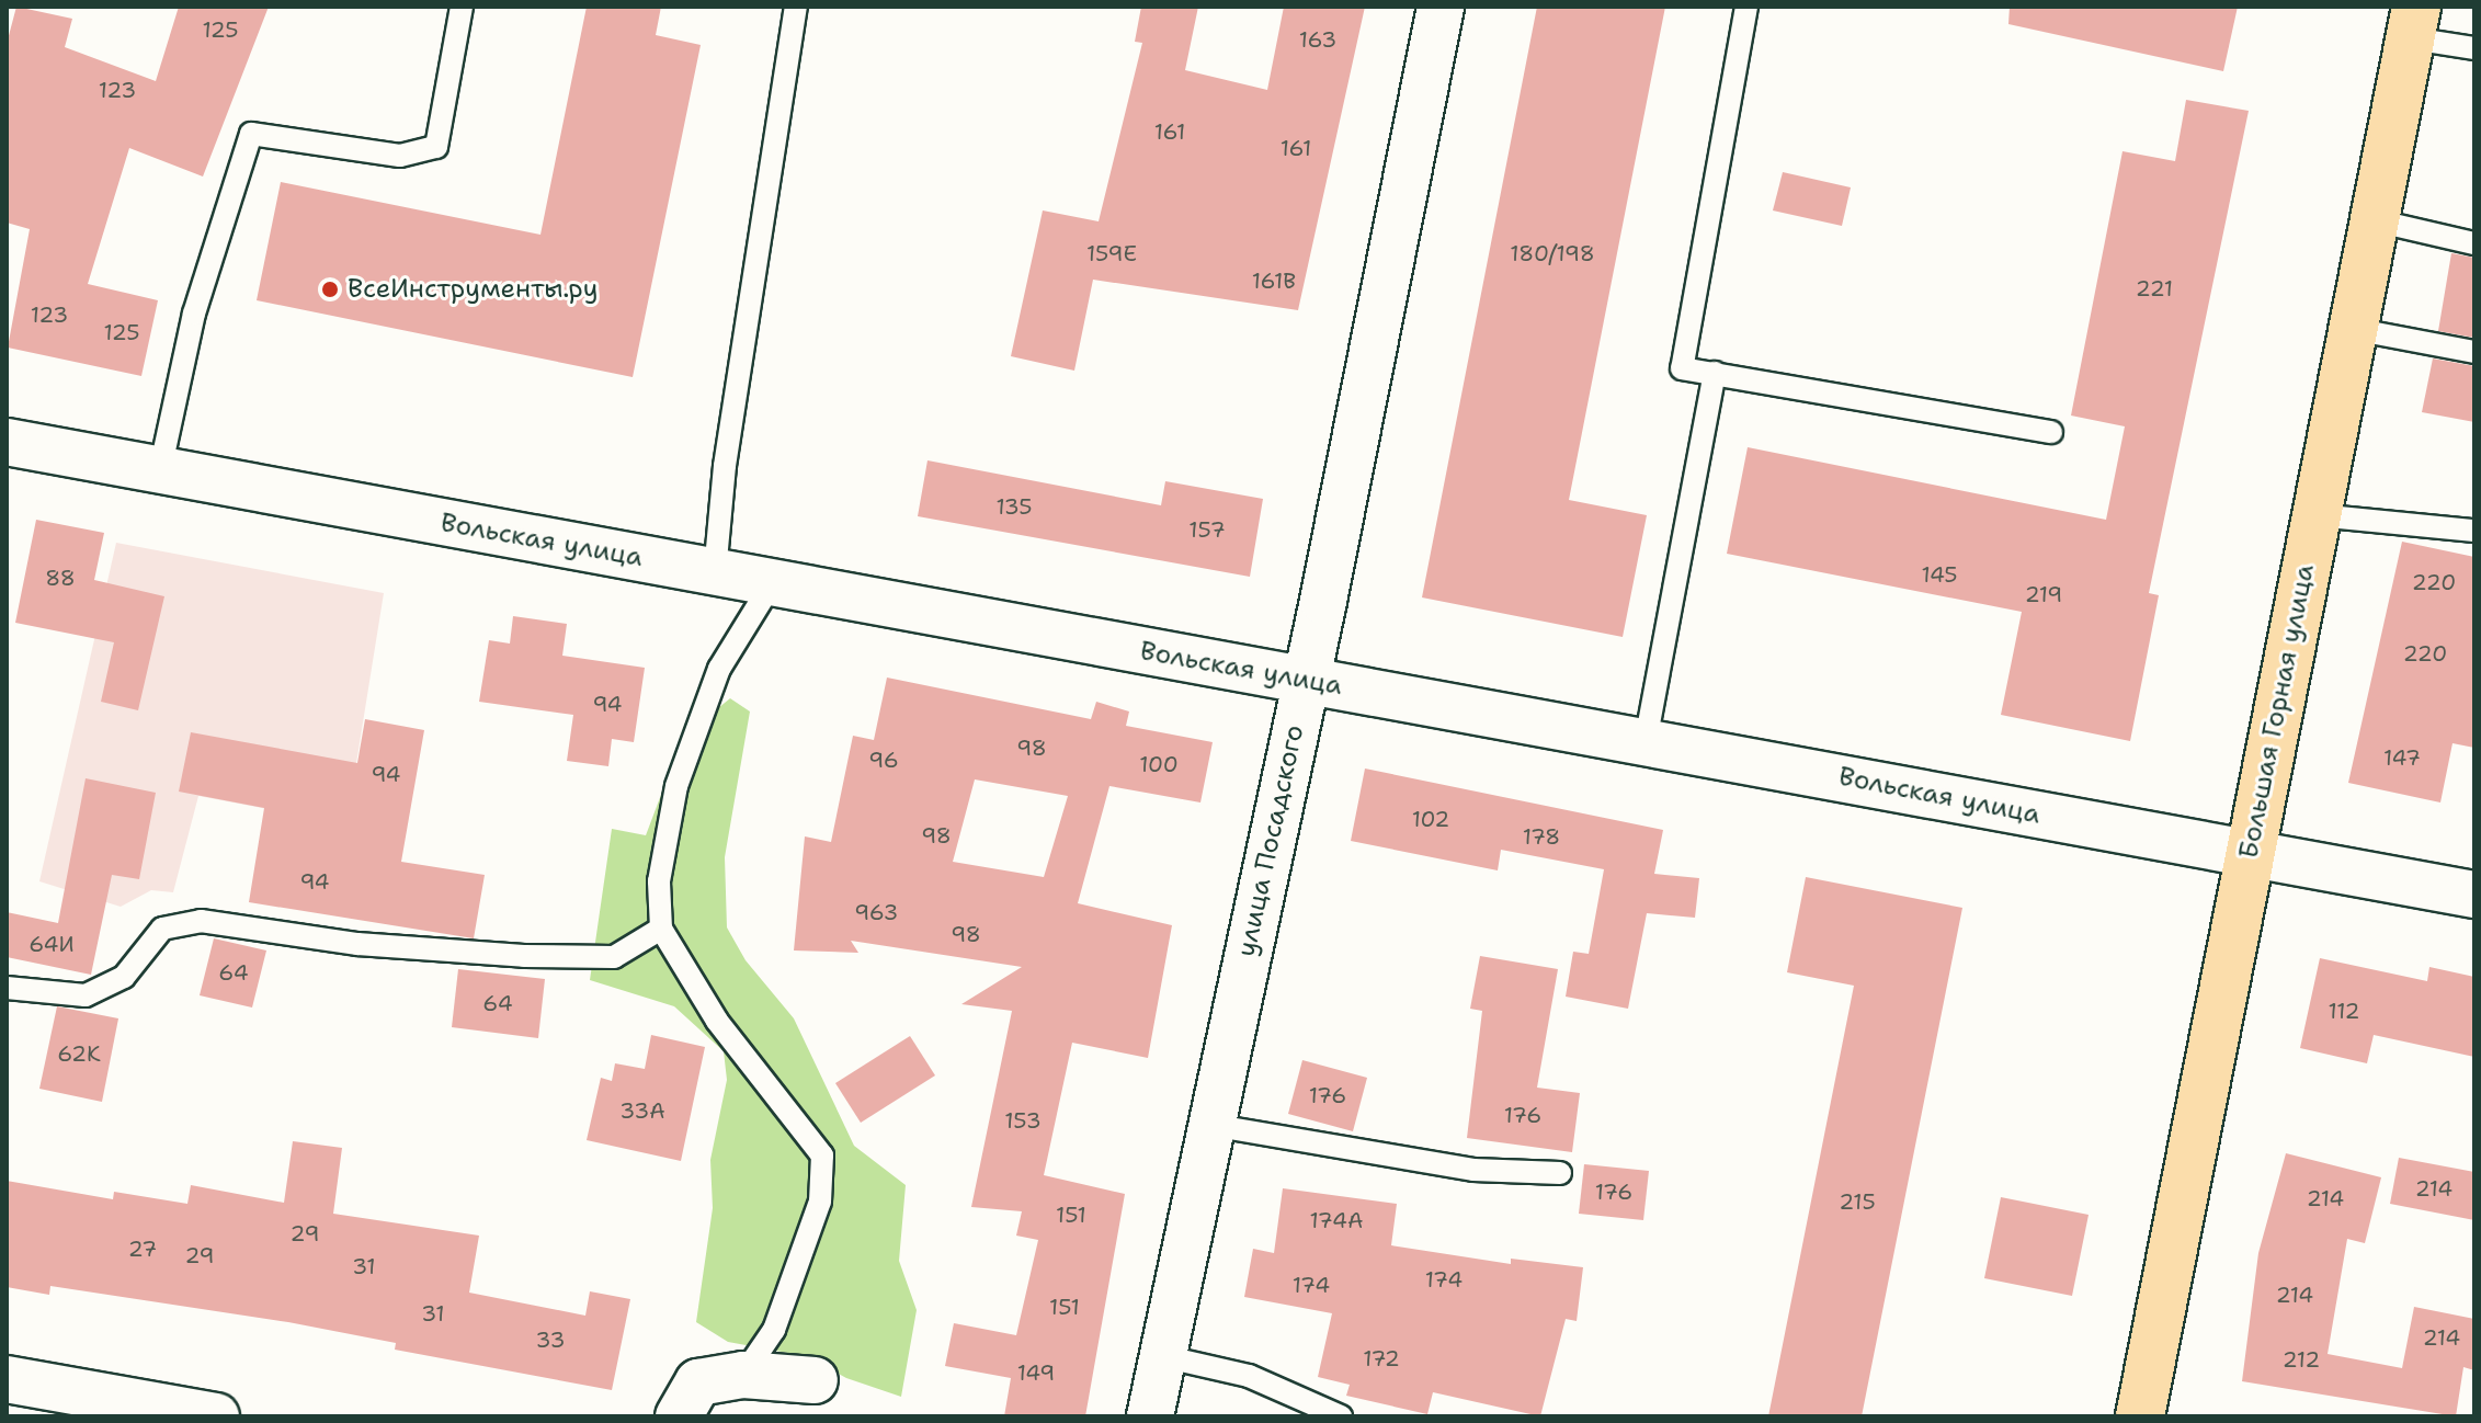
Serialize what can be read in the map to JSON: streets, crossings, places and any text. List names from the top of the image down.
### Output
{
  "streets": {
    "main road": ["Большая Горная улица"],
    "street": ["Вольская улица", "улица Посадского"]
  },
  "crossings": [
    ["Вольская улица", "Большая Горная улица"],
    ["Вольская улица", "улица Посадского"]
  ],
  "places": ["ВсеИнструменты.ру"],
  "house_numbers": [
    "125",
    "163",
    "123",
    "161",
    "161",
    "159Е",
    "180/198",
    "161В",
    "221",
    "123",
    "125",
    "135",
    "157",
    "145",
    "88",
    "220",
    "219",
    "220",
    "94",
    "98",
    "147",
    "96",
    "100",
    "94",
    "102",
    "98",
    "178",
    "94",
    "96З",
    "98",
    "64И",
    "64",
    "64",
    "112",
    "62К",
    "176",
    "33А",
    "176",
    "153",
    "214",
    "176",
    "214",
    "215",
    "151",
    "174А",
    "29",
    "27",
    "29",
    "31",
    "174",
    "174",
    "214",
    "151",
    "31",
    "214",
    "33",
    "172",
    "212",
    "149"
  ]
}
